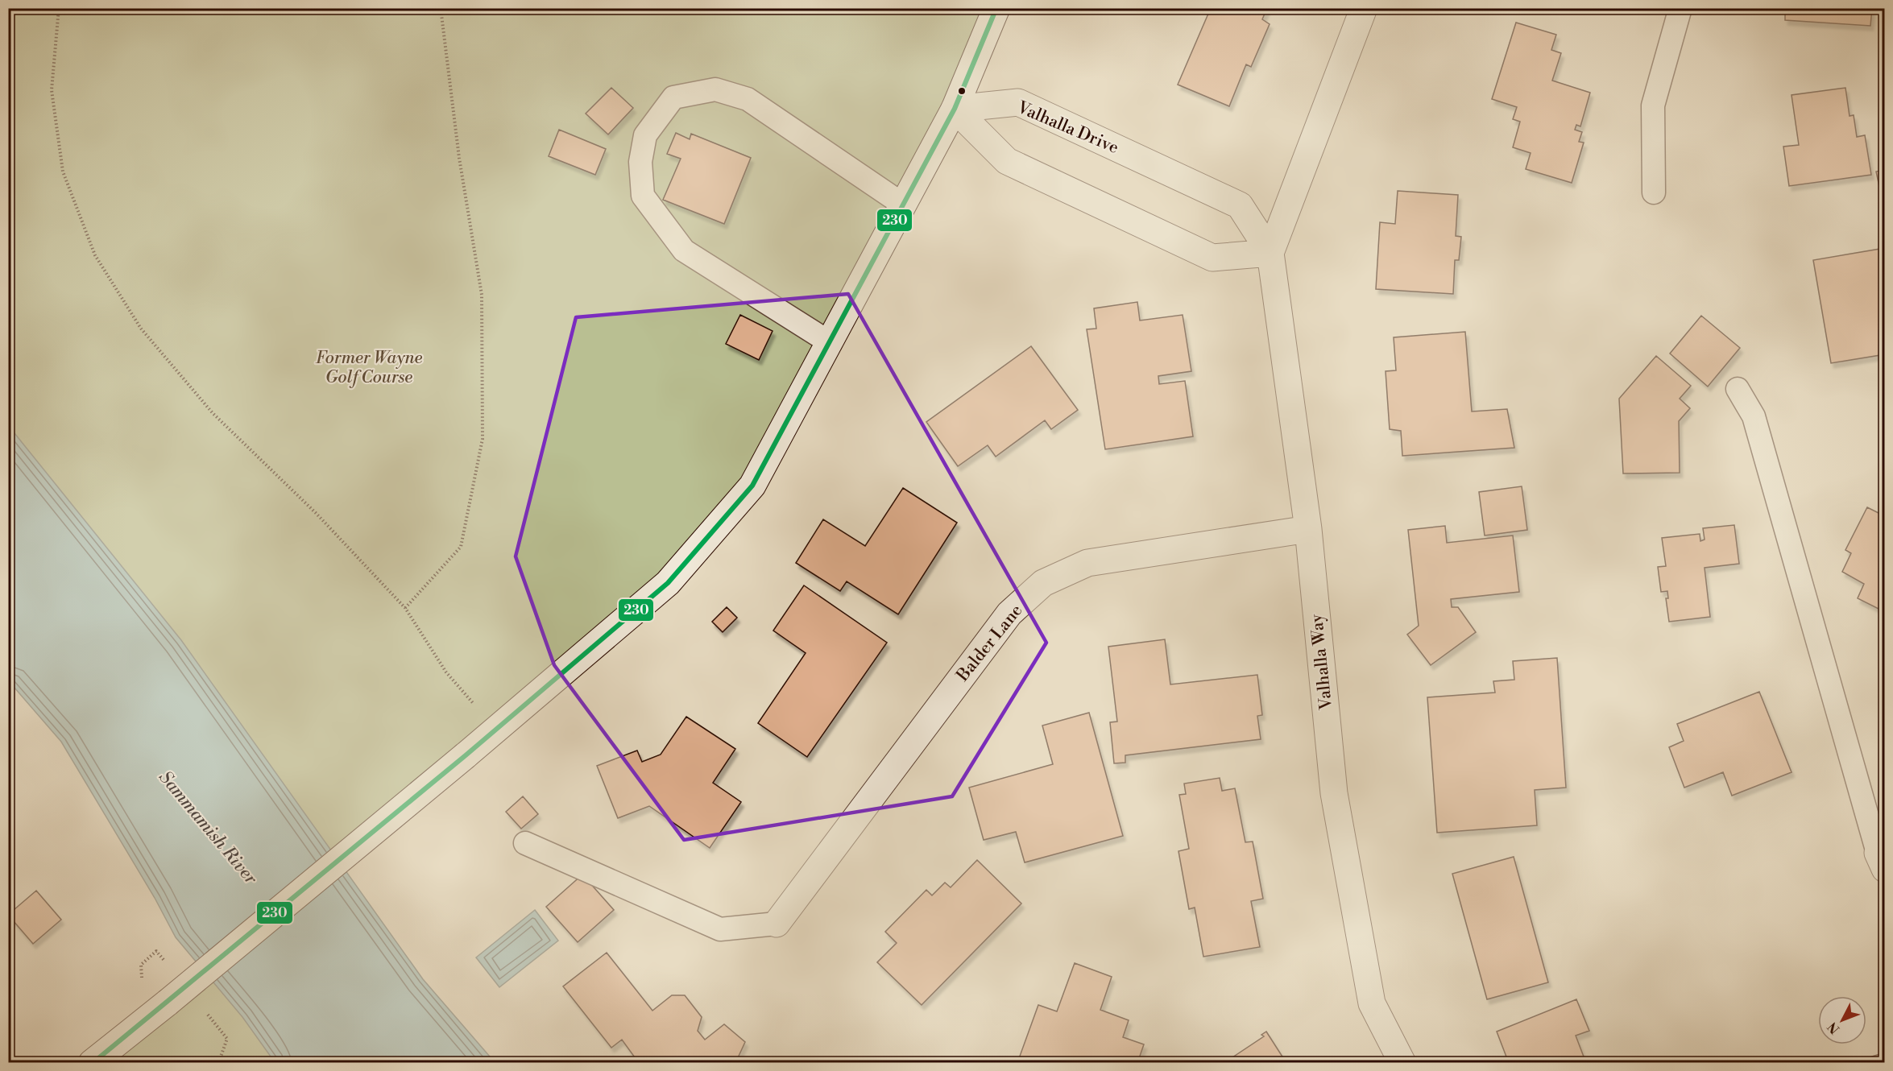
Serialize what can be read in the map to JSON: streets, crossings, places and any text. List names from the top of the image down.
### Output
{
  "streets": {
    "street": ["Valhalla Drive", "Balder Lane", "Valhalla Way"]
  },
  "crossings": [
    ["Valhalla Drive", "Valhalla Way"],
    ["Balder Lane", "Valhalla Way"]
  ],
  "water": ["Sammamish River"],
  "parks": ["Former Wayne Golf Course"],
  "lines": ["transit line 230"],
  "north": "bottom left"
}
